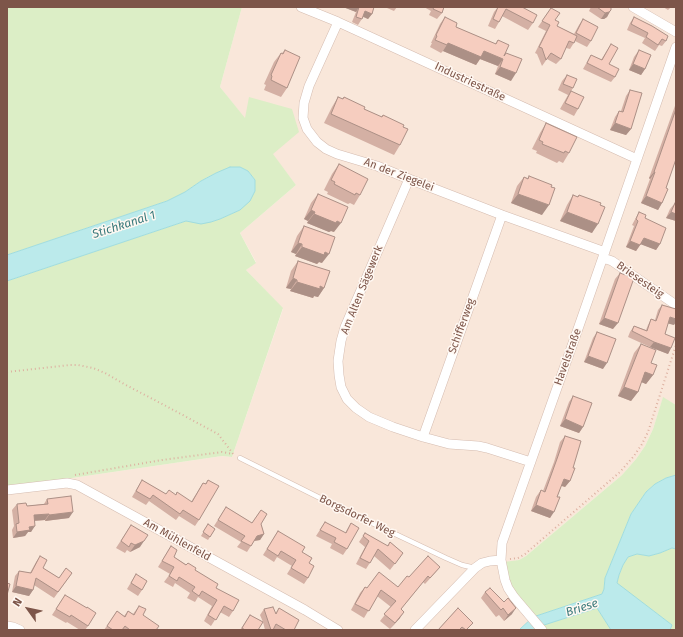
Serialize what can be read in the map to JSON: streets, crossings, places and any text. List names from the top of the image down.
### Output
{
  "streets": {
    "street": [
      "Industriestraße",
      "An der Ziegelei",
      "Briesesteig",
      "Am Alten Sägewerk",
      "Schifferweg",
      "Havelstraße",
      "Am Mühlenfeld"
    ],
    "lane": ["Borgsdorfer Weg"]
  },
  "crossings": [
    ["Industriestraße", "An der Ziegelei"],
    ["Industriestraße", "Havelstraße"],
    ["An der Ziegelei", "Briesesteig"],
    ["An der Ziegelei", "Am Alten Sägewerk"],
    ["An der Ziegelei", "Schifferweg"],
    ["An der Ziegelei", "Havelstraße"],
    ["Briesesteig", "Havelstraße"],
    ["Am Alten Sägewerk", "Schifferweg"],
    ["Am Alten Sägewerk", "Havelstraße"]
  ],
  "water": ["Stichkanal 1", "Briese"],
  "north": "top left"
}
